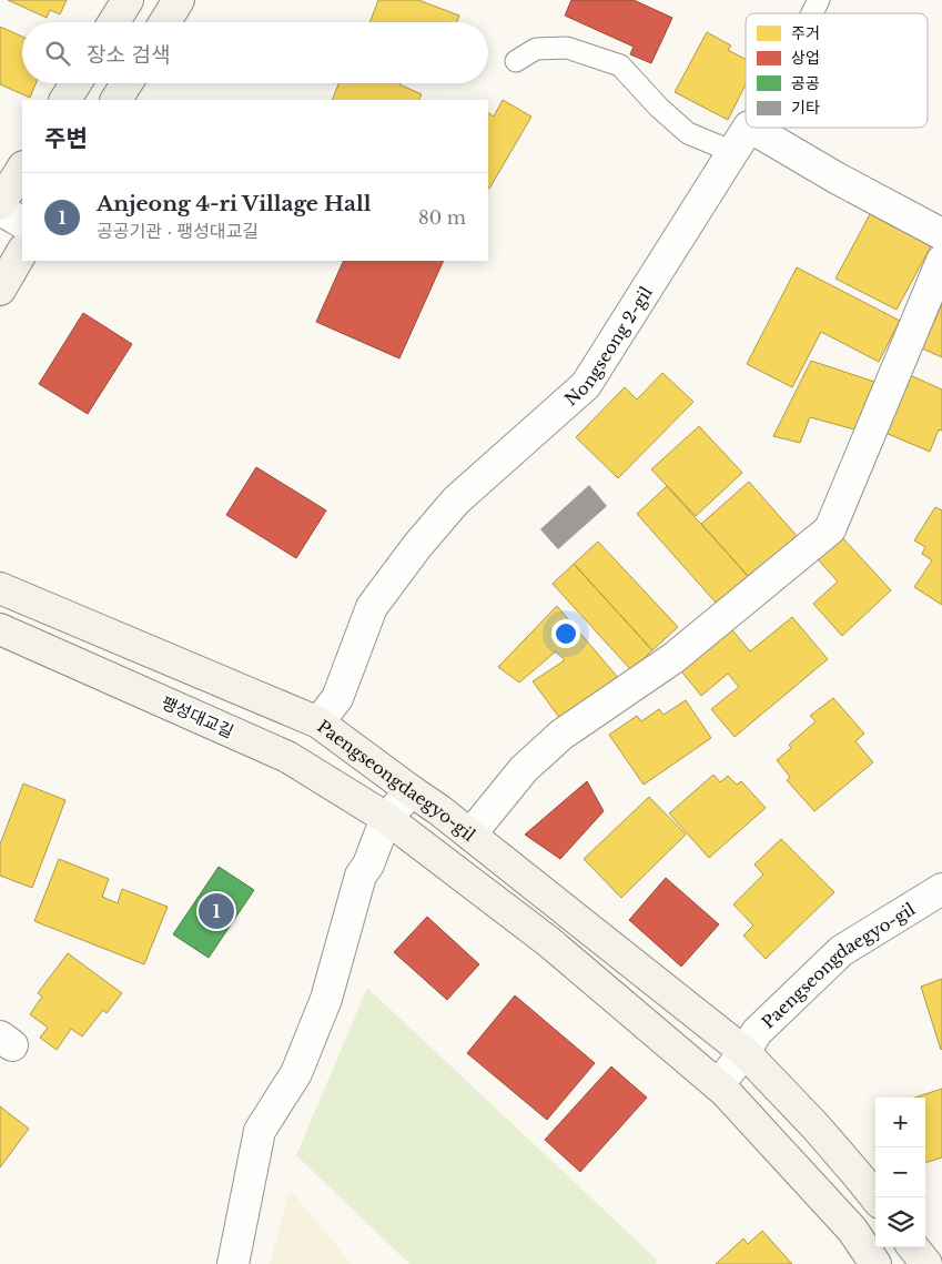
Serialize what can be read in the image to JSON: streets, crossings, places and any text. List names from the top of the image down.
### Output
{
  "streets": {
    "main road": ["팽성대교길", "Paengseongdaegyo-gil"],
    "street": ["Nongseong 2-gil"]
  },
  "crossings": [
    ["Nongseong 2-gil", "Paengseongdaegyo-gil"]
  ],
  "legend": [
    "주거",
    "상업",
    "공공",
    "기타"
  ],
  "page": {
    "search": "장소 검색",
    "heading": "주변",
    "list": [
      {
        "mark": "1",
        "name": "Anjeong 4-ri Village Hall",
        "note": "공공기관 · 팽성대교길",
        "value": "80 m"
      }
    ],
    "pins": "1",
    "map_buttons": ["+", "−"]
  }
}
